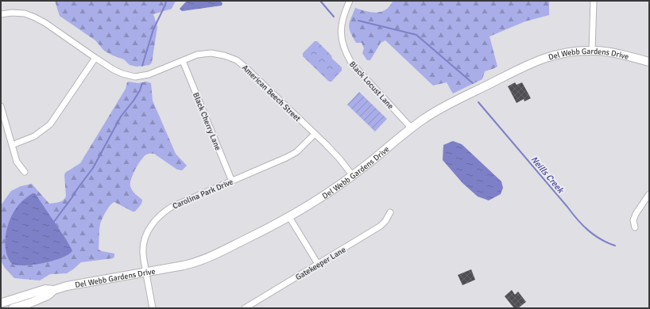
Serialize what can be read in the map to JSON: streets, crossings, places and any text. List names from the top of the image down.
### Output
{
  "streets": {
    "street": [
      "Del Webb Gardens Drive",
      "Black Locust Lane",
      "American Beech Street",
      "Black Cherry Lane",
      "Carolina Park Drive",
      "Gatekeeper Lane"
    ]
  },
  "crossings": [
    ["Del Webb Gardens Drive", "Black Locust Lane"],
    ["Del Webb Gardens Drive", "American Beech Street"],
    ["Del Webb Gardens Drive", "Carolina Park Drive"],
    ["American Beech Street", "Black Cherry Lane"],
    ["American Beech Street", "Carolina Park Drive"],
    ["Black Cherry Lane", "Carolina Park Drive"]
  ],
  "water": ["Neills Creek"]
}
